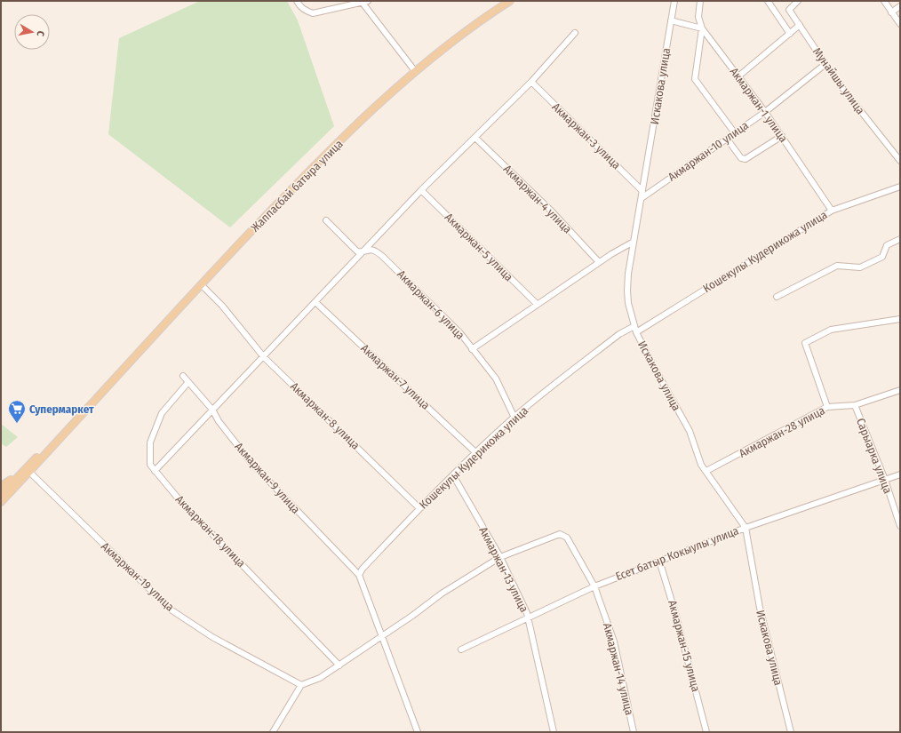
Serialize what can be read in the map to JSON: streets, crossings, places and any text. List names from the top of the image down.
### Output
{
  "streets": {
    "main road": ["Жаппасбай батыра улица"],
    "street": [
      "Мунайшы улица",
      "Искакова улица",
      "Акмаржан-1 улица",
      "Акмаржан-3 улица",
      "Акмаржан-10 улица",
      "Акмаржан-4 улица",
      "Акмаржан-5 улица",
      "Кошекулы Кудерикожа улица",
      "Акмаржан-6 улица",
      "Акмаржан-7 улица",
      "Акмаржан-8 улица",
      "Акмаржан-28 улица",
      "Сарыарка улица",
      "Акмаржан-9 улица",
      "Акмаржан-18 улица",
      "Есет батыр Кокыулы улица",
      "Акмаржан-13 улица",
      "Акмаржан-19 улица",
      "Акмаржан-15 улица",
      "Акмаржан-14 улица"
    ]
  },
  "crossings": [
    ["Мунайшы улица", "Акмаржан-10 улица"],
    ["Искакова улица", "Акмаржан-3 улица"],
    ["Искакова улица", "Акмаржан-10 улица"],
    ["Искакова улица", "Кошекулы Кудерикожа улица"],
    ["Искакова улица", "Акмаржан-28 улица"],
    ["Искакова улица", "Есет батыр Кокыулы улица"],
    ["Акмаржан-1 улица", "Акмаржан-10 улица"],
    ["Акмаржан-1 улица", "Кошекулы Кудерикожа улица"],
    ["Жаппасбай батыра улица", "Акмаржан-8 улица"],
    ["Жаппасбай батыра улица", "Акмаржан-19 улица"],
    ["Кошекулы Кудерикожа улица", "Акмаржан-6 улица"],
    ["Кошекулы Кудерикожа улица", "Акмаржан-7 улица"],
    ["Кошекулы Кудерикожа улица", "Акмаржан-8 улица"],
    ["Кошекулы Кудерикожа улица", "Акмаржан-9 улица"],
    ["Кошекулы Кудерикожа улица", "Акмаржан-13 улица"],
    ["Акмаржан-28 улица", "Сарыарка улица"],
    ["Сарыарка улица", "Есет батыр Кокыулы улица"],
    ["Акмаржан-9 улица", "Акмаржан-18 улица"],
    ["Есет батыр Кокыулы улица", "Акмаржан-13 улица"],
    ["Есет батыр Кокыулы улица", "Акмаржан-15 улица"],
    ["Есет батыр Кокыулы улица", "Акмаржан-14 улица"],
    ["Акмаржан-13 улица", "Акмаржан-14 улица"]
  ],
  "places": {
    "supermarket": ["Супермаркет"]
  },
  "north": "right"
}
